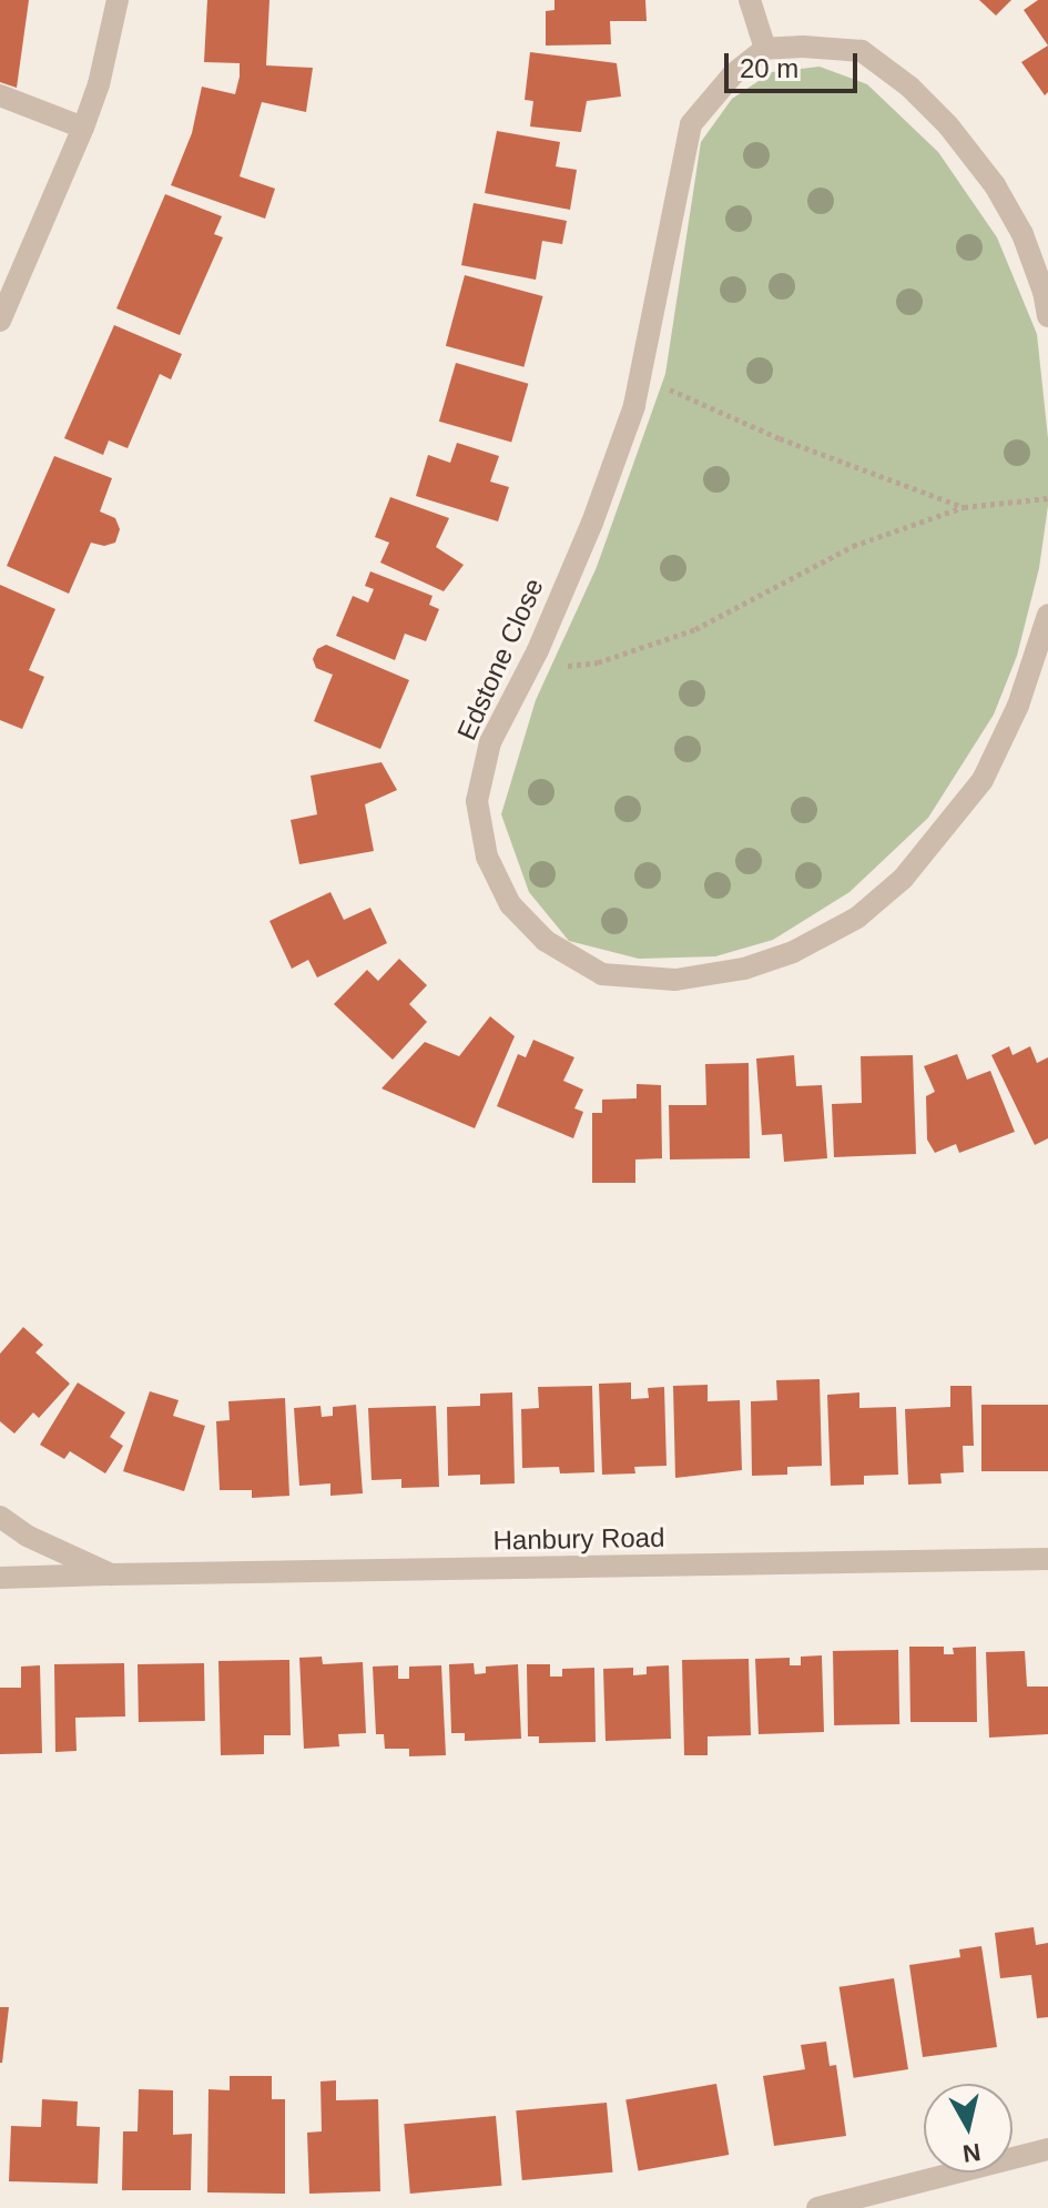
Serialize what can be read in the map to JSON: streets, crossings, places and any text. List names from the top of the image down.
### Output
{
  "streets": {
    "street": ["Edstone Close", "Hanbury Road"]
  },
  "scale_bar": "20 m",
  "north": "bottom"
}
